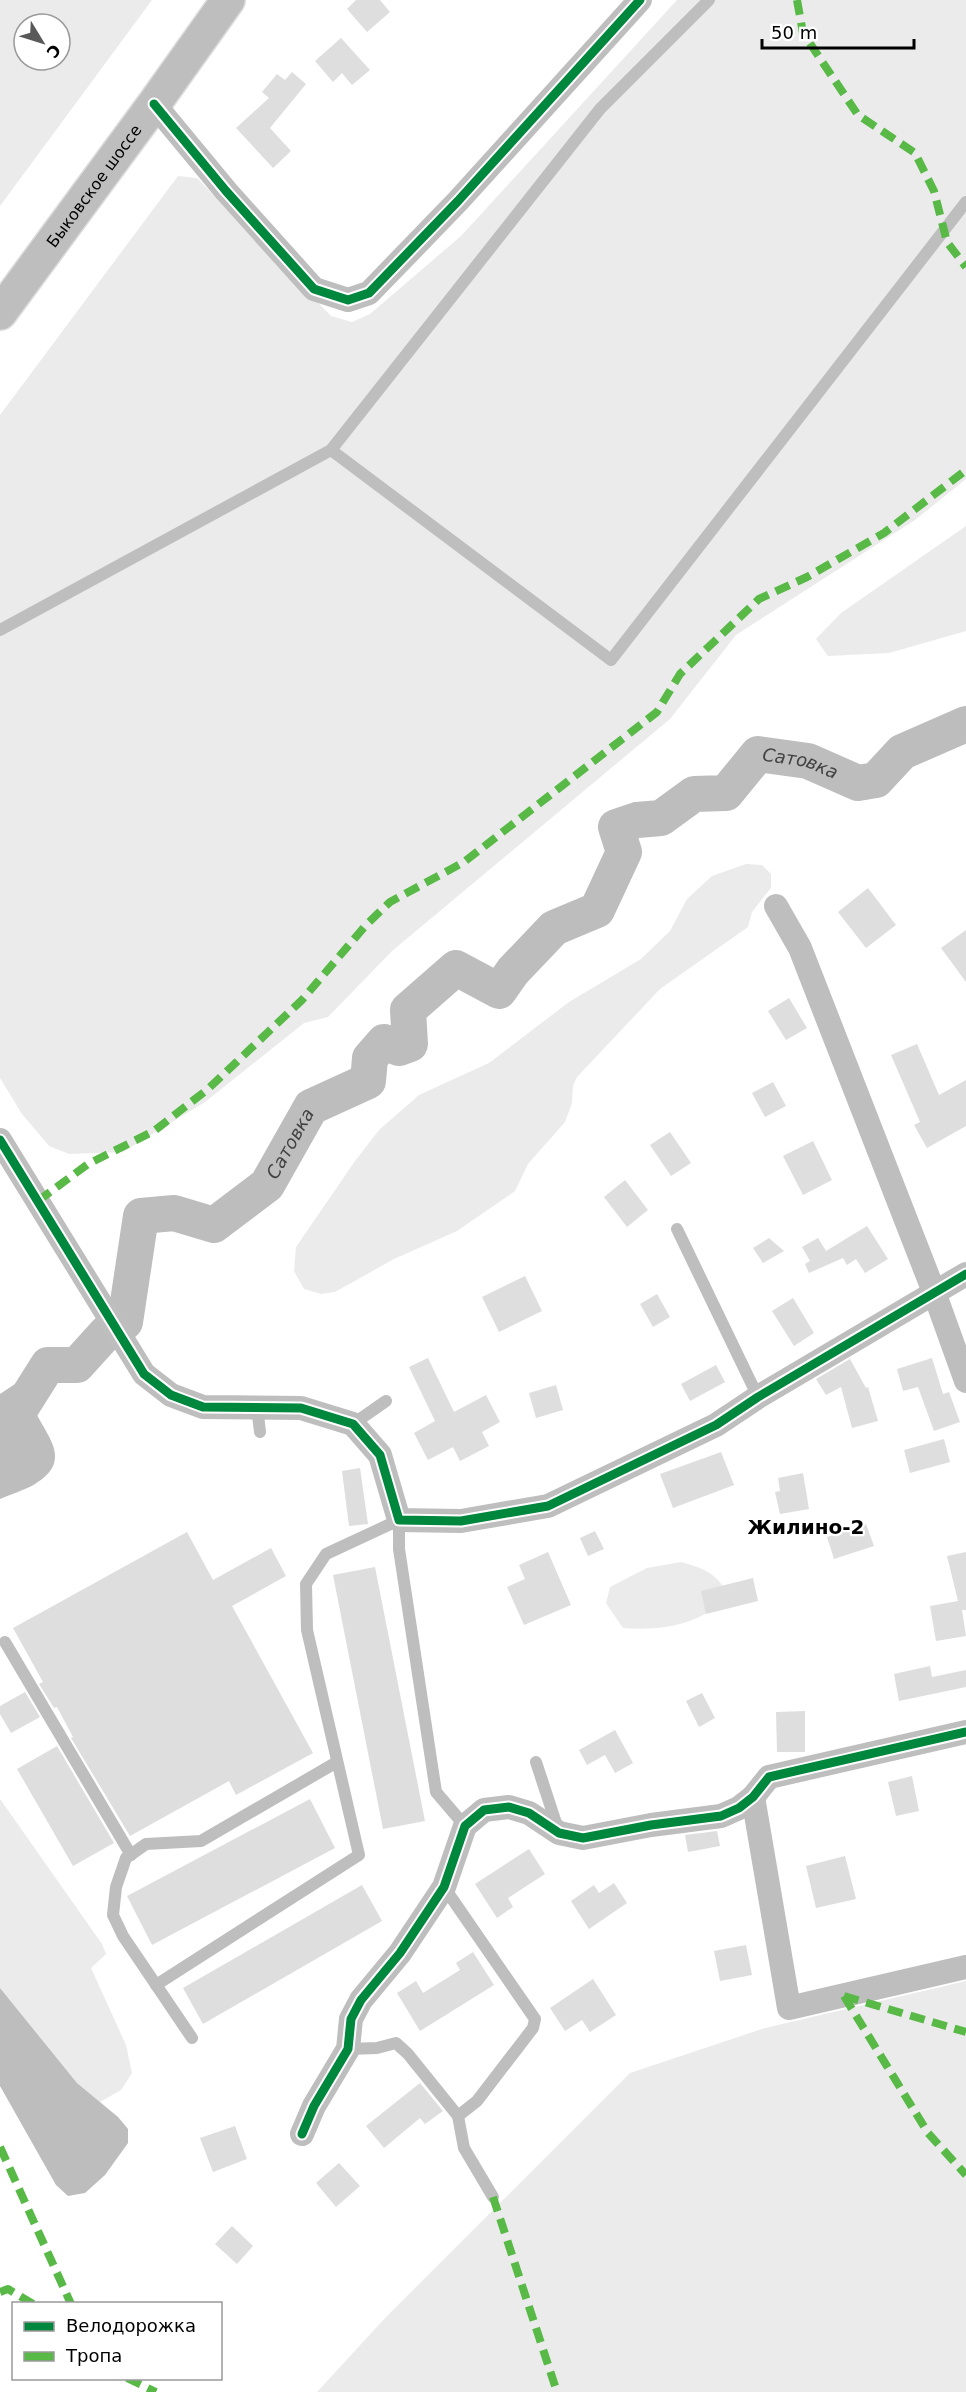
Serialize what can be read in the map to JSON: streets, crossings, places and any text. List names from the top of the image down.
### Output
{
  "streets": {
    "main road": ["Быковское шоссе"]
  },
  "districts": ["Жилино-2"],
  "water": ["Сатовка"],
  "legend": ["Велодорожка", "Тропа"],
  "scale_bar": "50 m",
  "north": "bottom right"
}
